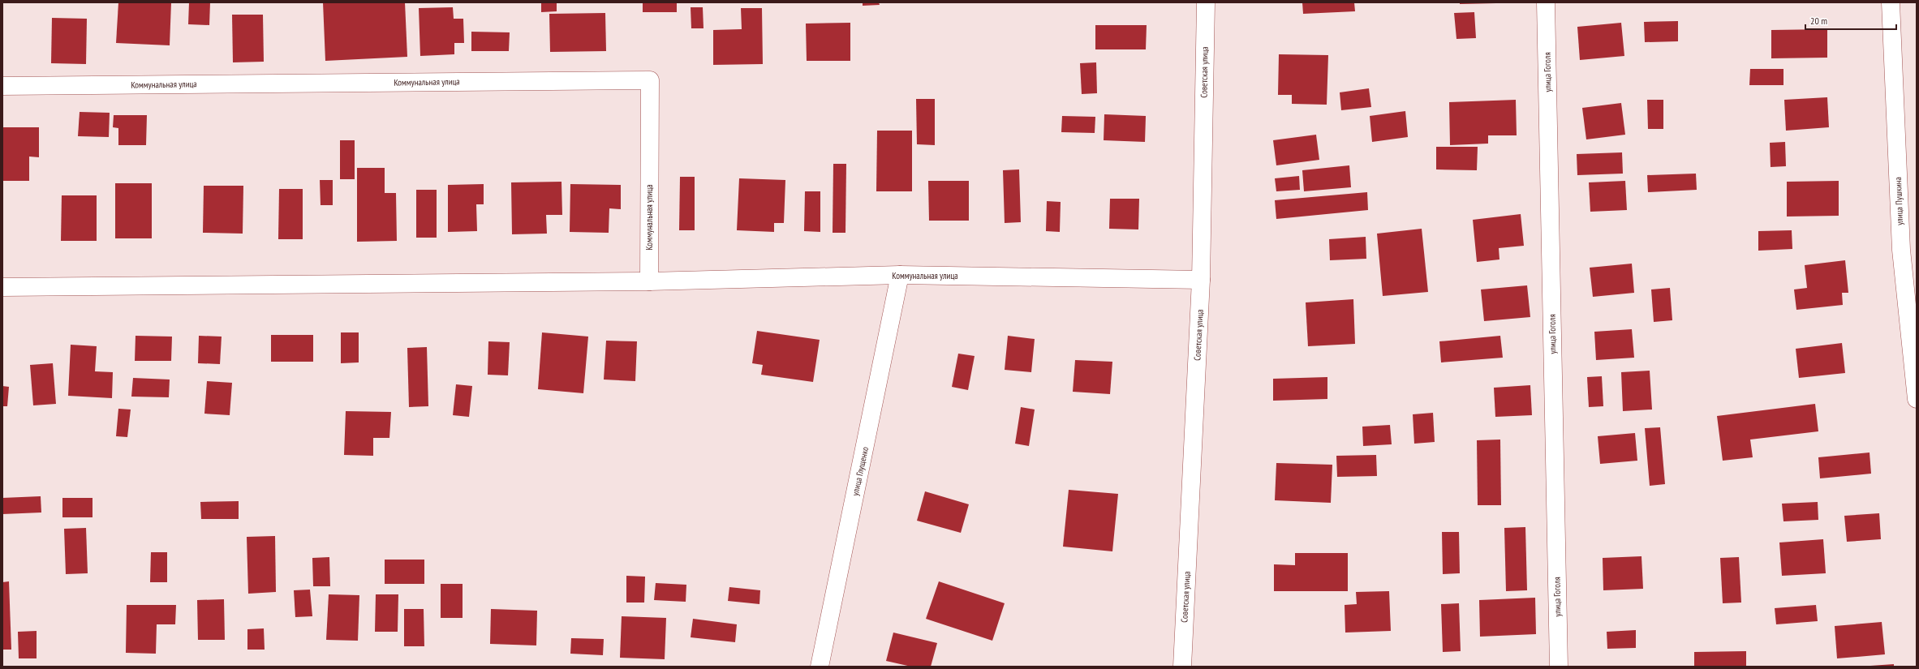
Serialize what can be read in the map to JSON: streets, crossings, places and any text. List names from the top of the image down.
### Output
{
  "streets": {
    "street": [
      "Советская улица",
      "улица Гоголя",
      "Коммунальная улица",
      "улица Пушкина",
      "улица Глущенко"
    ]
  },
  "crossings": [
    ["Советская улица", "Коммунальная улица"],
    ["Коммунальная улица", "улица Глущенко"]
  ],
  "scale_bar": "20 m"
}
